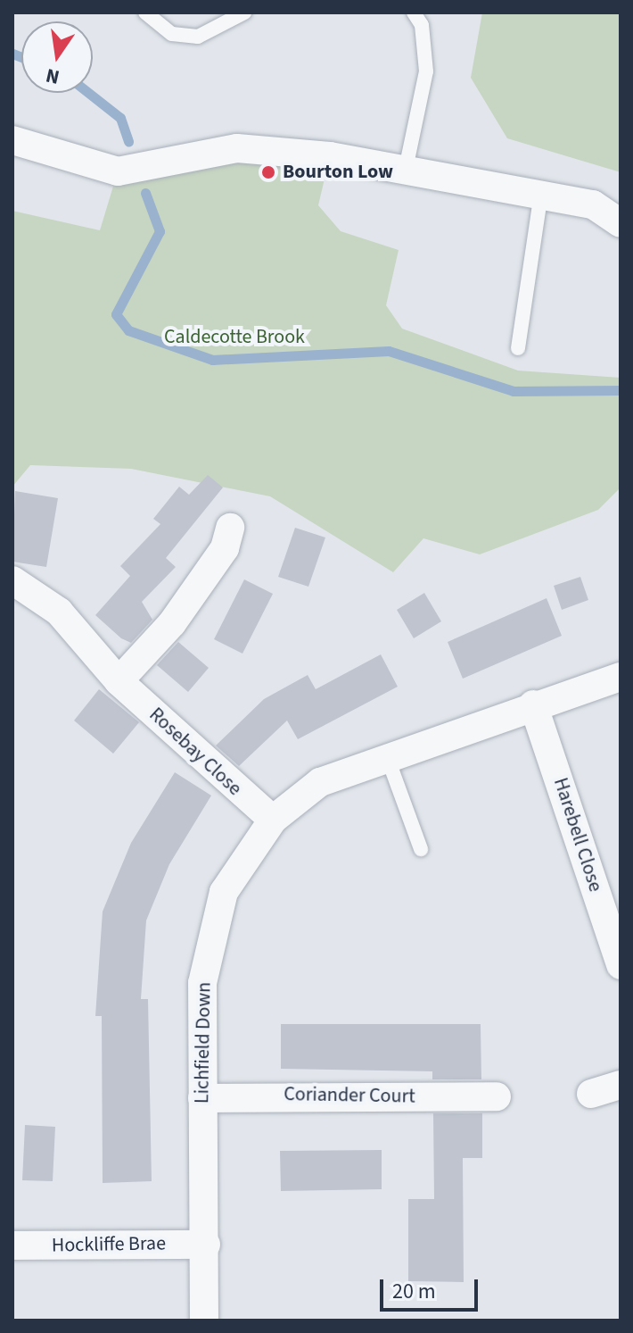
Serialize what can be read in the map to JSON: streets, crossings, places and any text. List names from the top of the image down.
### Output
{
  "streets": {
    "street": [
      "Rosebay Close",
      "Harebell Close",
      "Lichfield Down",
      "Coriander Court",
      "Hockliffe Brae"
    ]
  },
  "crossings": [
    ["Rosebay Close", "Lichfield Down"],
    ["Harebell Close", "Lichfield Down"],
    ["Lichfield Down", "Coriander Court"],
    ["Lichfield Down", "Hockliffe Brae"]
  ],
  "parks": ["Caldecotte Brook"],
  "places": ["Bourton Low"],
  "scale_bar": "20 m",
  "north": "bottom"
}
